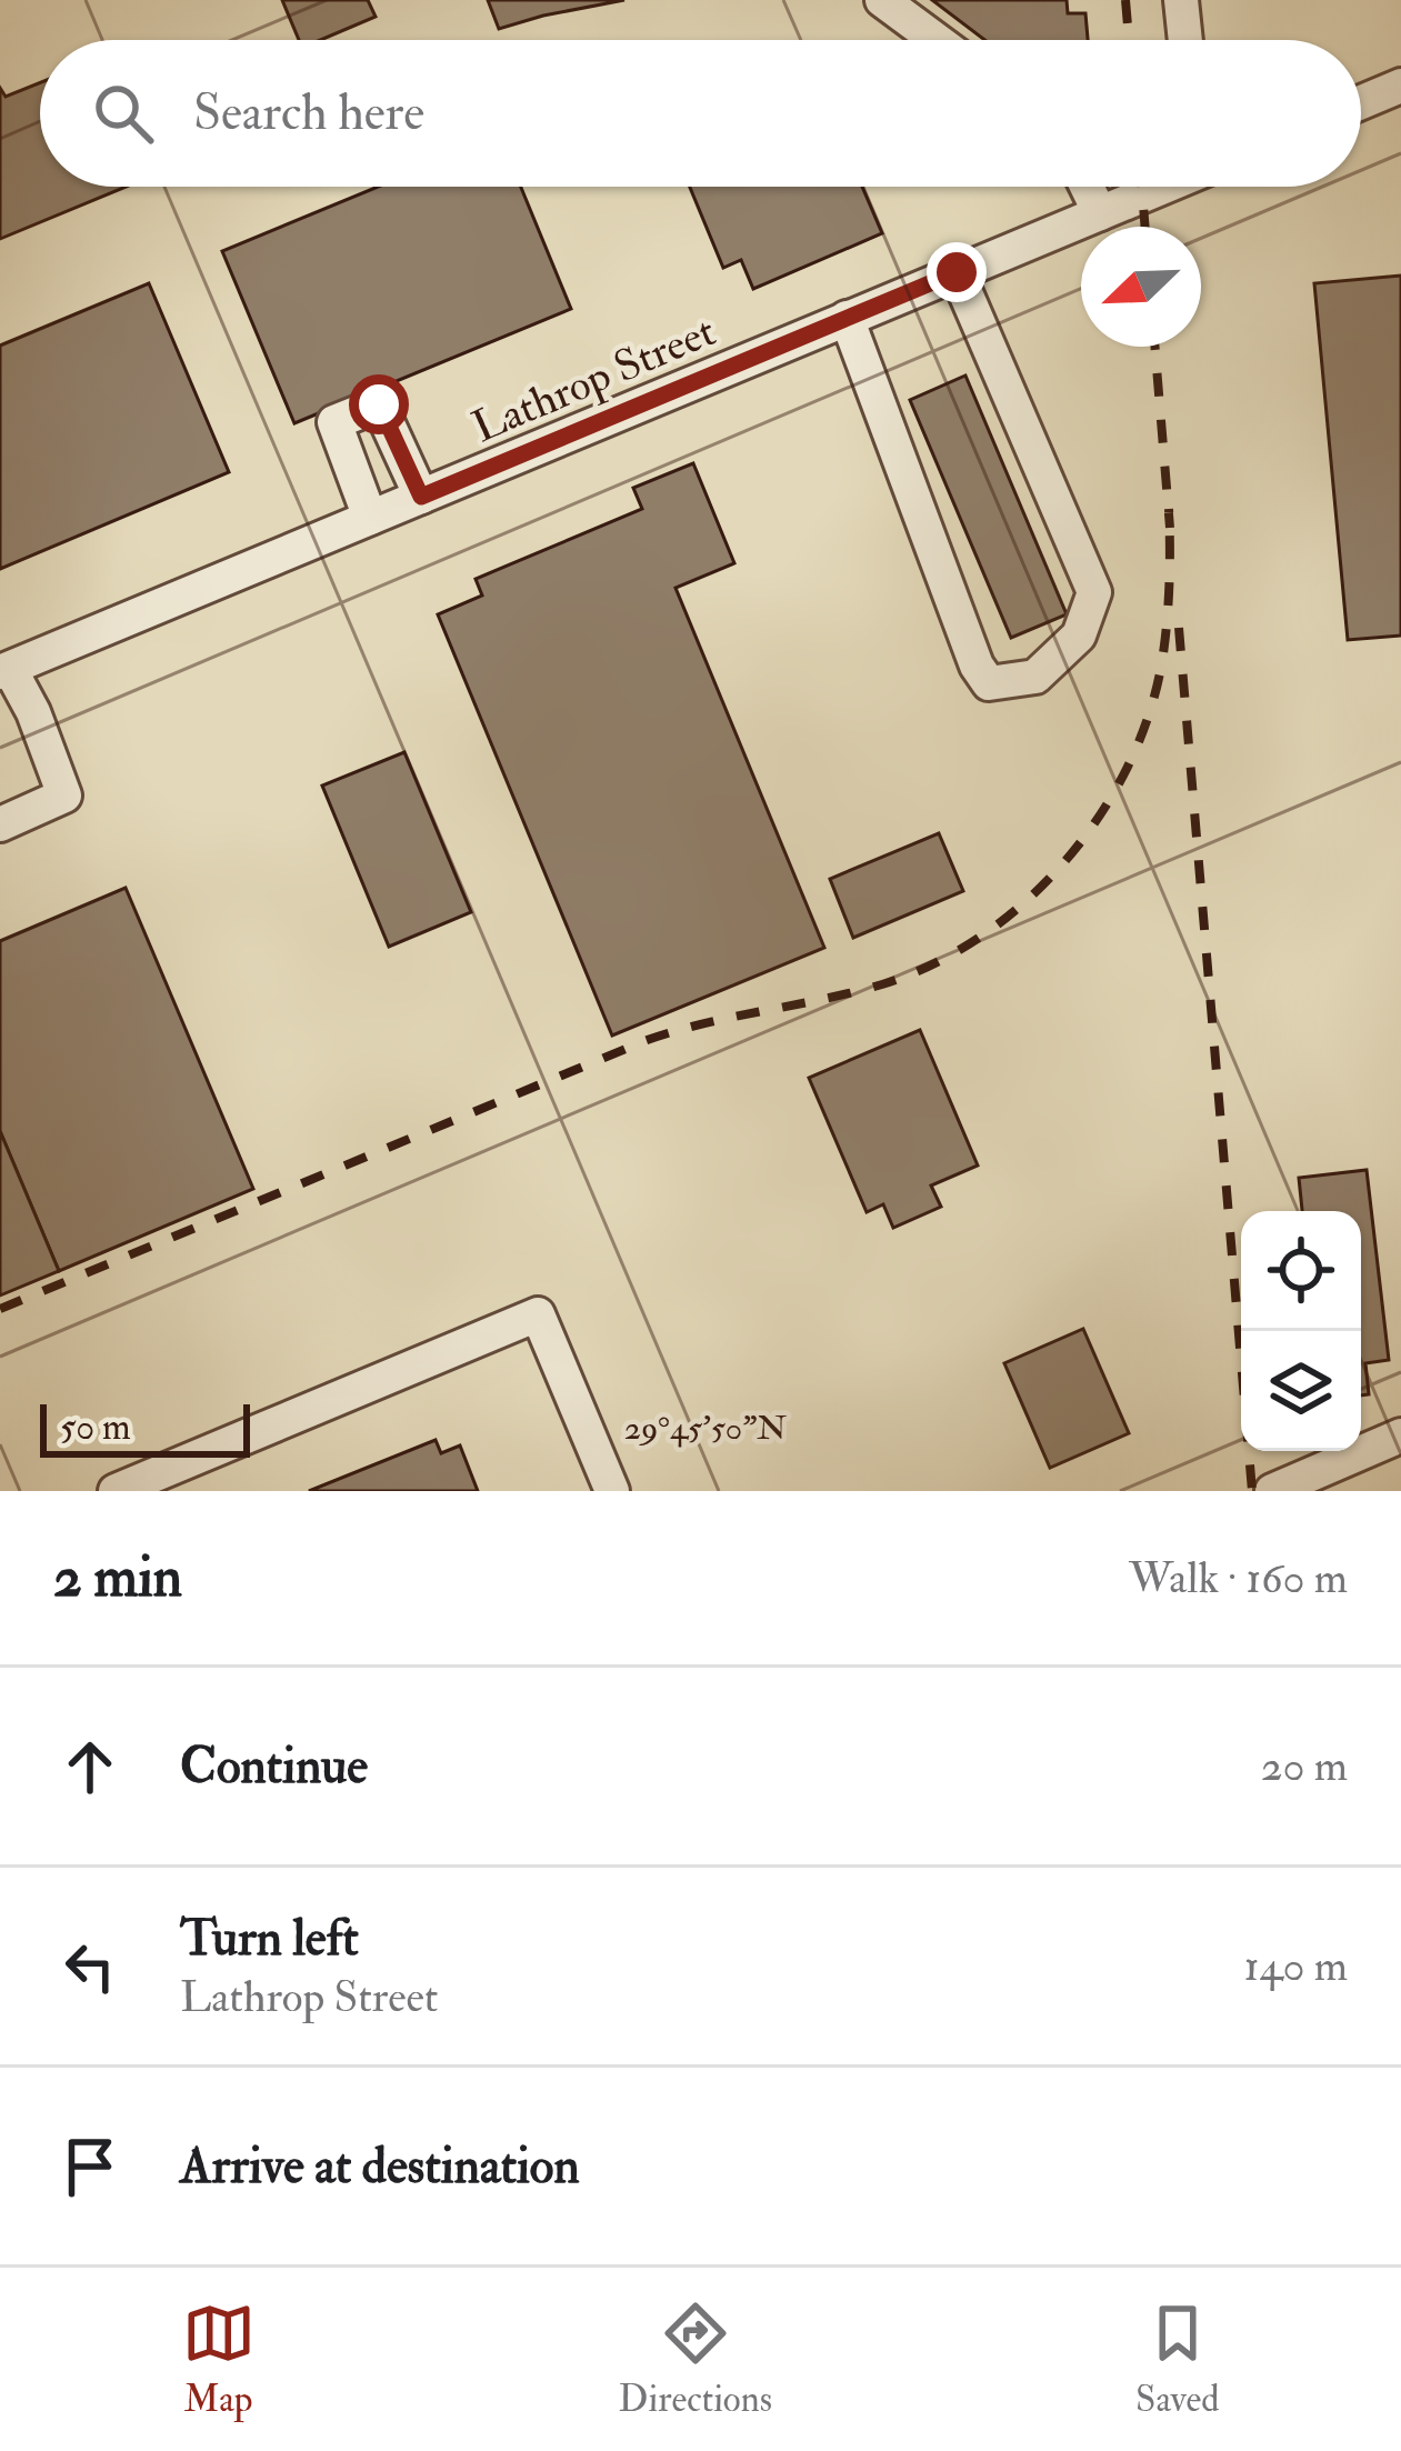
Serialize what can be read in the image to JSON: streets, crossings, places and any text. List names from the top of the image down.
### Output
{
  "streets": {
    "street": ["Lathrop Street"]
  },
  "scale_bar": "50 m",
  "north": "bottom left",
  "page": {
    "search": "Search here",
    "scale": "50 m",
    "heading": ["2 min", "Walk · 160 m"],
    "list": [
      ["Continue", "20 m"],
      ["Turn left", "Lathrop Street", "140 m"],
      "Arrive at destination"
    ],
    "nav": ["Map", "Directions", "Saved"]
  },
  "coordinates": ["29°45'50\"N"]
}
